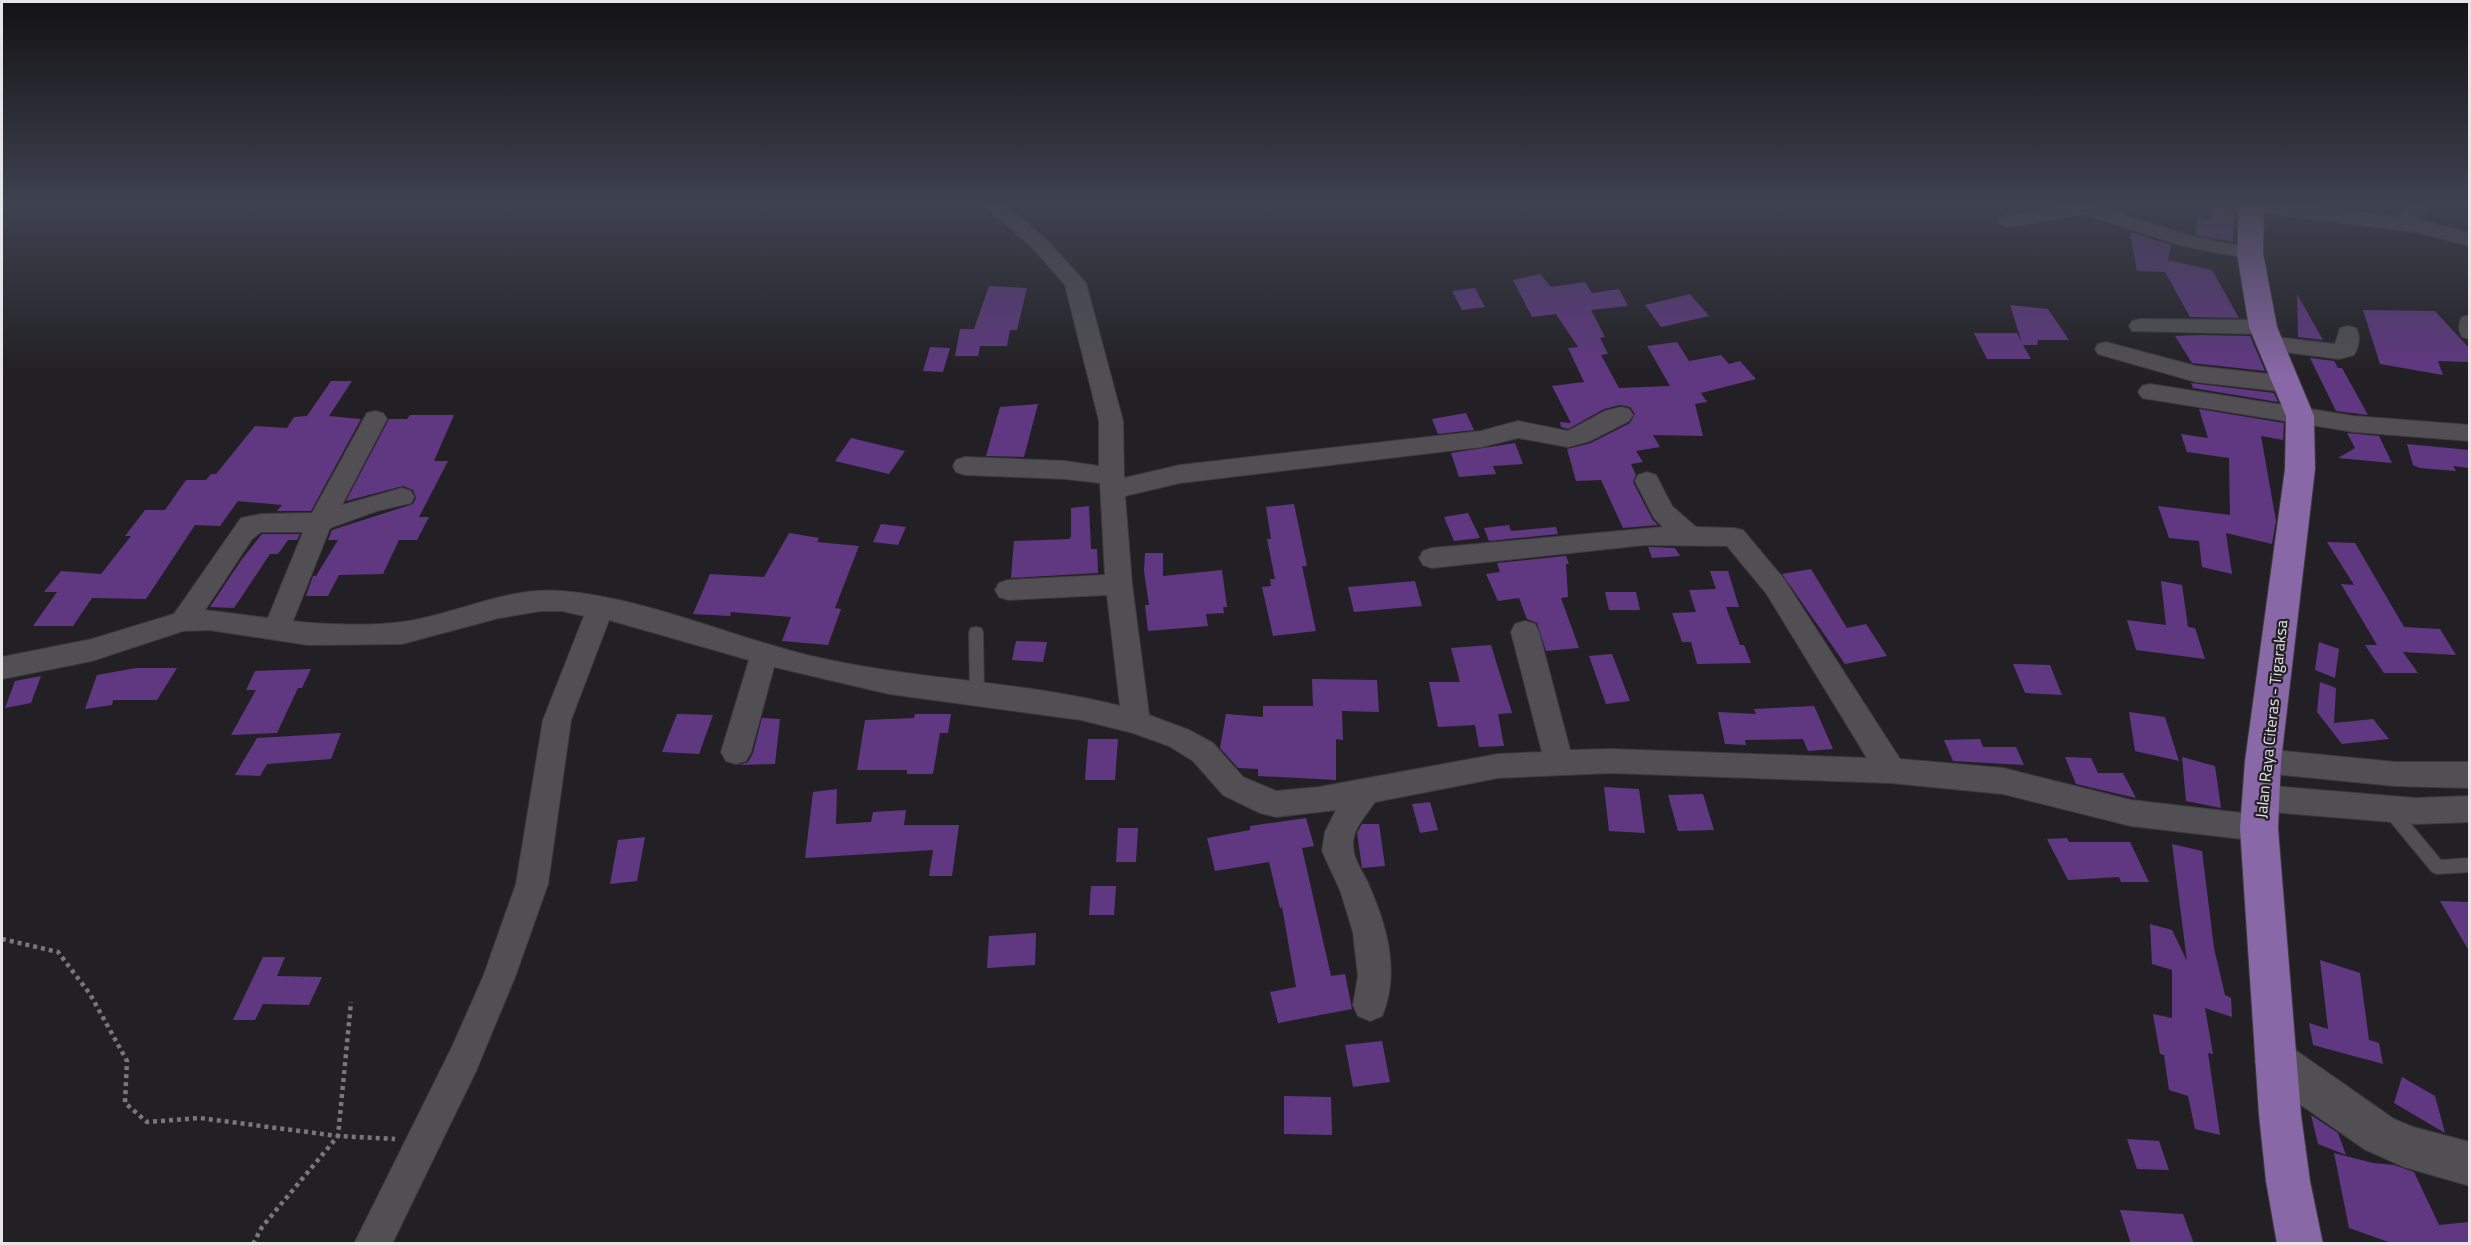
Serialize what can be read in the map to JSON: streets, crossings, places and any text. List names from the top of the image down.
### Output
{
  "streets": {
    "main road": ["Jalan Raya Citeras - Tigaraksa"]
  }
}
